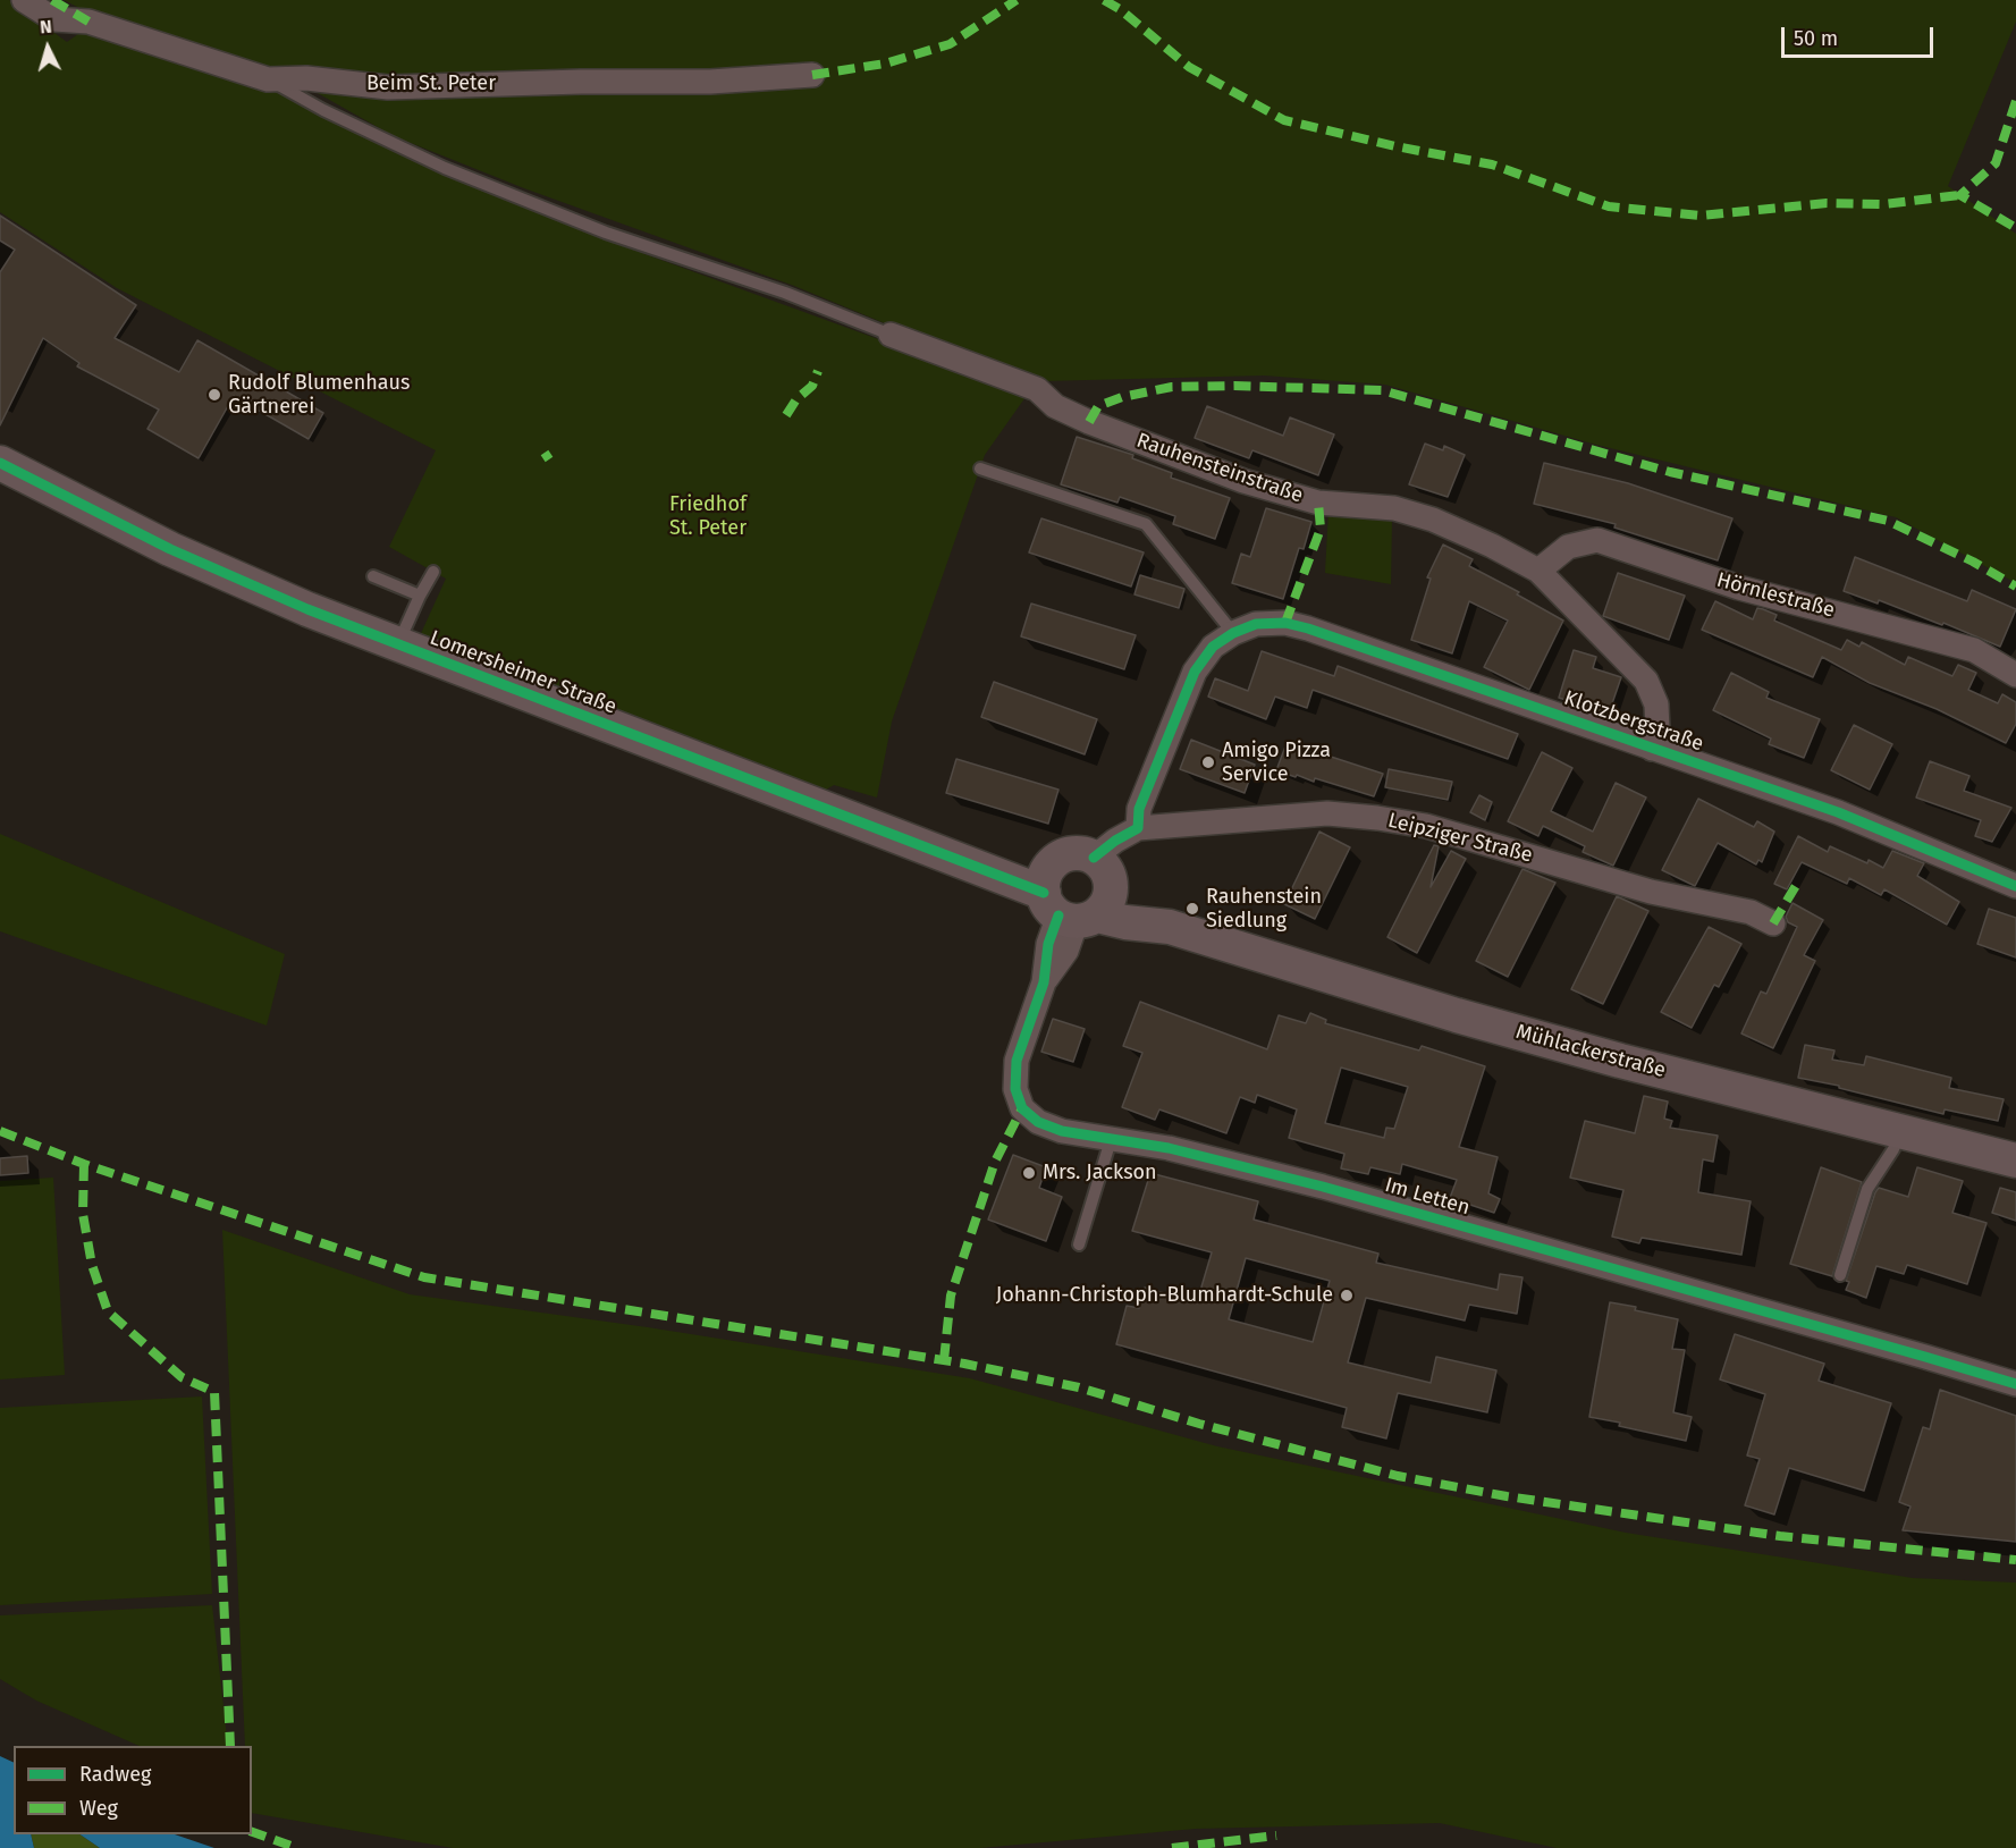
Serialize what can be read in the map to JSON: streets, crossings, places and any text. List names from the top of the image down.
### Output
{
  "streets": {
    "street": [
      "Beim St. Peter",
      "Rauhensteinstraße",
      "Hörnlestraße",
      "Lomersheimer Straße",
      "Klotzbergstraße",
      "Leipziger Straße",
      "Mühlackerstraße",
      "Im Letten"
    ]
  },
  "crossings": [
    ["Rauhensteinstraße", "Hörnlestraße"],
    ["Rauhensteinstraße", "Klotzbergstraße"],
    ["Lomersheimer Straße", "Mühlackerstraße"],
    ["Lomersheimer Straße", "Im Letten"],
    ["Mühlackerstraße", "Im Letten"]
  ],
  "parks": ["Friedhof St. Peter"],
  "places": [
    "Rudolf Blumenhaus Gärtnerei",
    "Amigo Pizza Service",
    "Rauhenstein Siedlung",
    "Mrs. Jackson",
    "Johann-Christoph-Blumhardt-Schule"
  ],
  "legend": ["Radweg", "Weg"],
  "scale_bar": "50 m",
  "north": "top"
}
